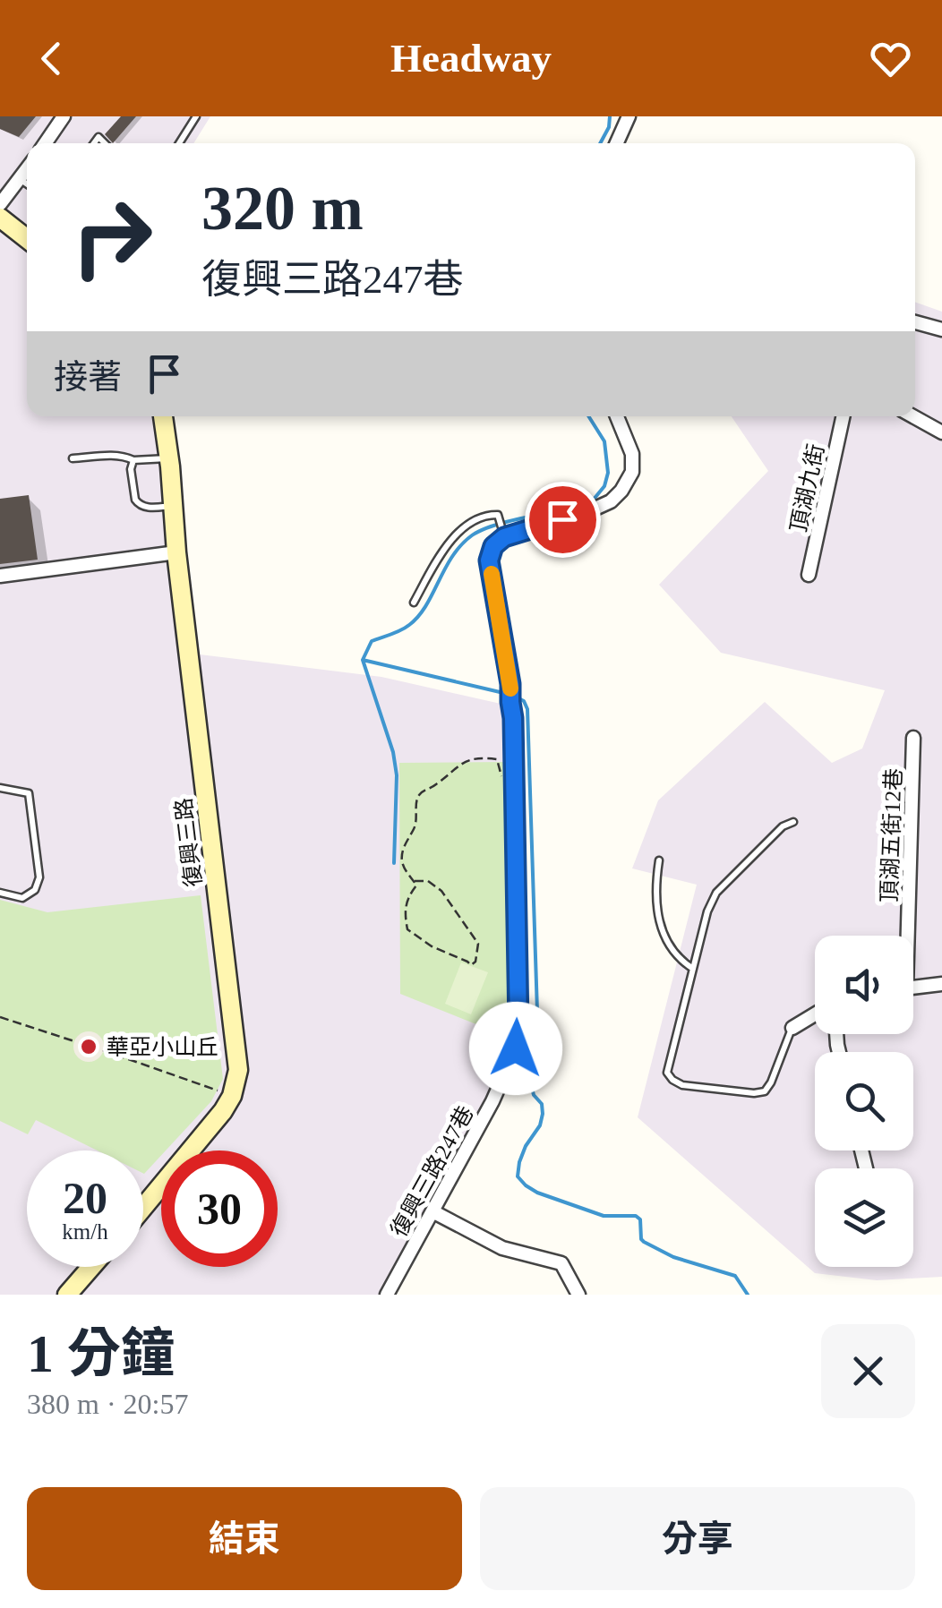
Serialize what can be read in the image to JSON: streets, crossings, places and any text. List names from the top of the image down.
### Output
{
  "streets": {
    "street": [
      "頂湖九街",
      "頂湖五街12巷",
      "復興三路",
      "復興三路247巷"
    ]
  },
  "places": ["華亞小山丘"],
  "page": {
    "header": "Headway",
    "turn": ["320 m", "復興三路247巷"],
    "then": "接著",
    "speed": "20 km/h",
    "limit": "30",
    "heading": ["1 分鐘", "380 m · 20:57"],
    "buttons": ["結束", "分享"]
  }
}
